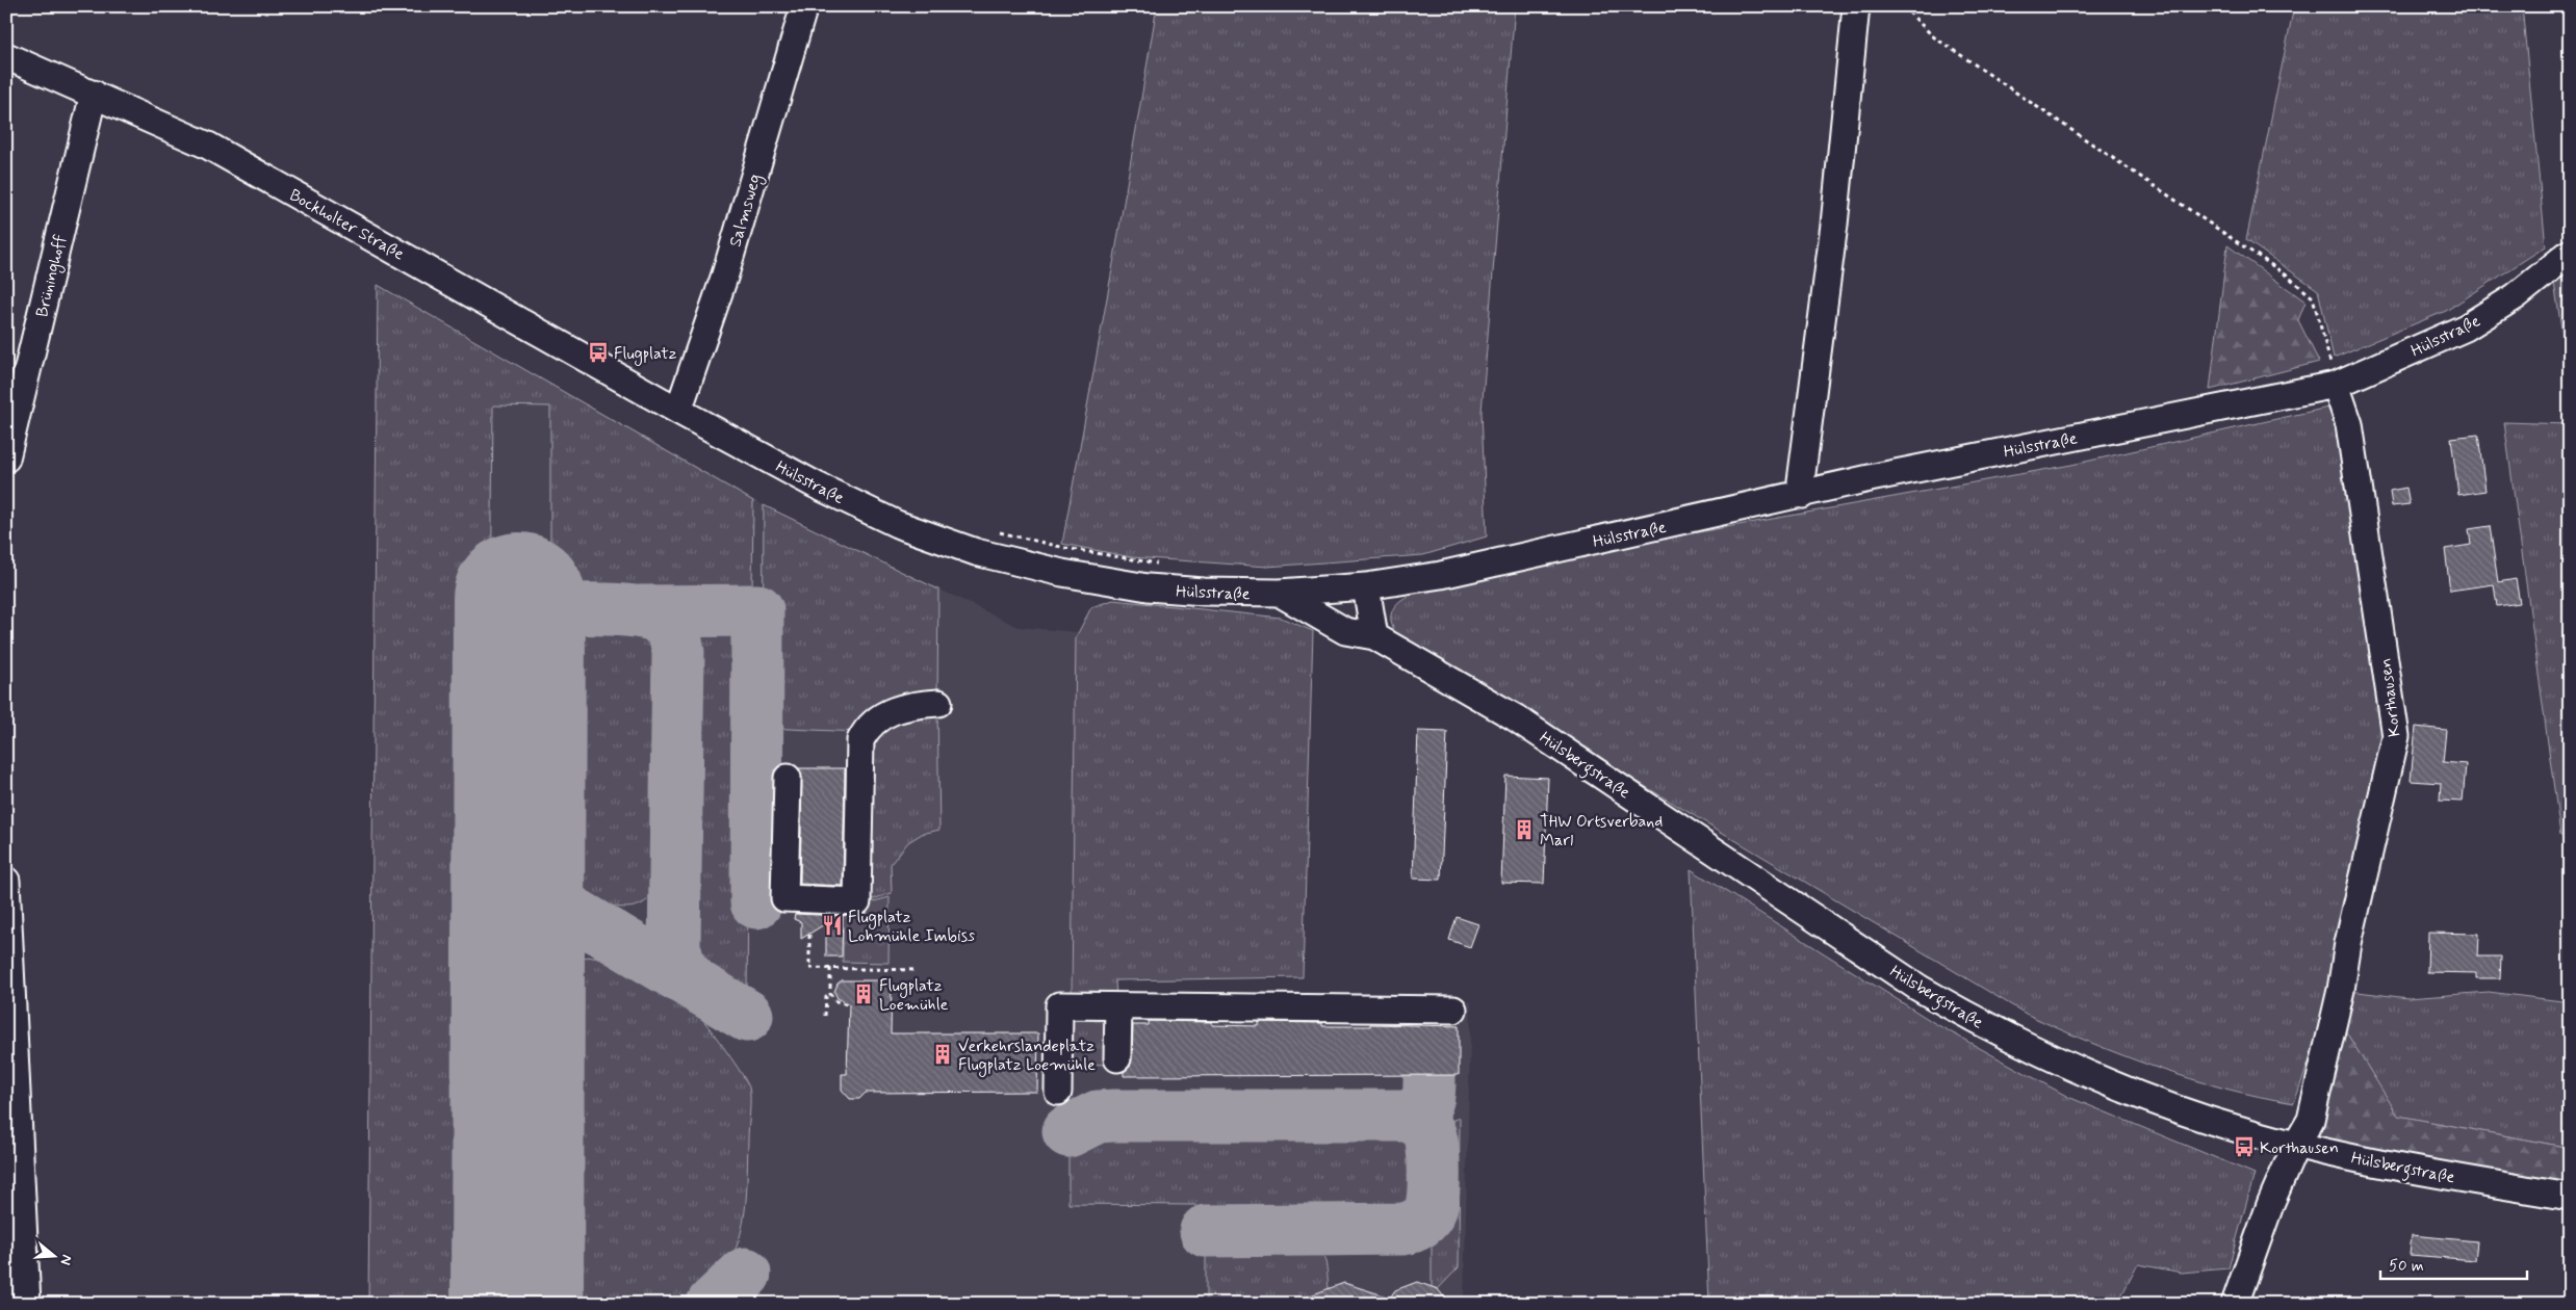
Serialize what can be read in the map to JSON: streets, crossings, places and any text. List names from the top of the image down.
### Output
{
  "streets": {
    "street": [
      "Salmsweg",
      "Bockholter Straße",
      "Brüninghoff",
      "Hülsstraße",
      "Korthausen",
      "Hülsbergstraße"
    ]
  },
  "crossings": [
    ["Salmsweg", "Bockholter Straße"],
    ["Salmsweg", "Hülsstraße"],
    ["Bockholter Straße", "Brüninghoff"],
    ["Bockholter Straße", "Hülsstraße"],
    ["Hülsstraße", "Korthausen"],
    ["Hülsstraße", "Hülsbergstraße"],
    ["Korthausen", "Hülsbergstraße"]
  ],
  "places": {
    "bus stop": ["Flugplatz", "Korthausen"],
    "building": ["THW Ortsverband Marl", "Flugplatz Loemühle", "Verkehrslandeplatz Flugplatz Loemühle"],
    "restaurant": ["Flugplatz Lohmühle Imbiss"]
  },
  "scale_bar": "50 m",
  "north": "right"
}
